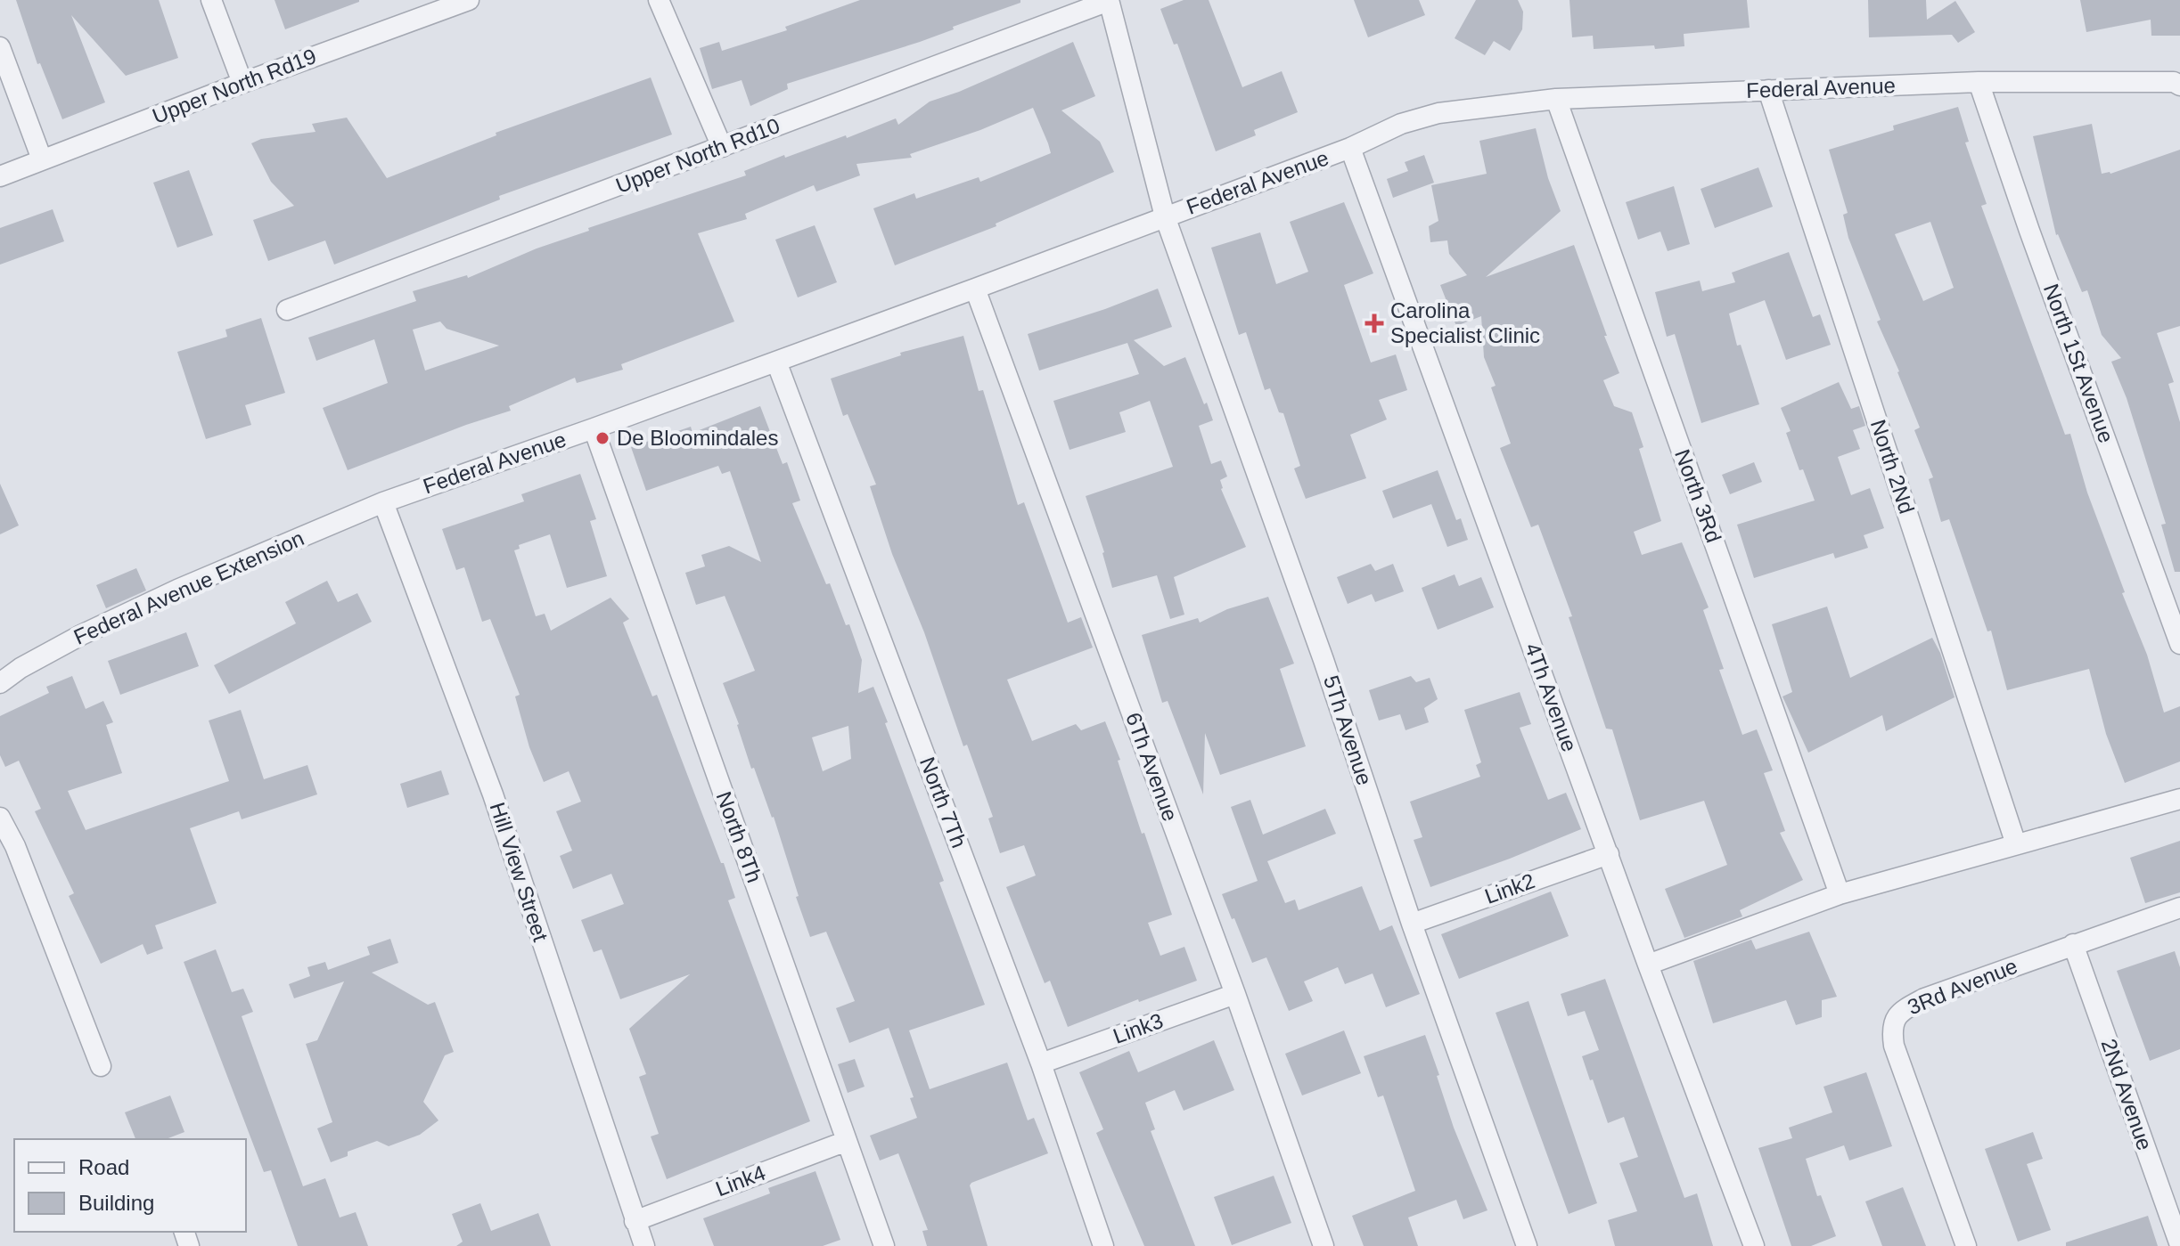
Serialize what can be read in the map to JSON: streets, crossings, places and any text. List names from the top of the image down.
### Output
{
  "streets": {
    "street": [
      "Upper North Rd19",
      "Federal Avenue",
      "Upper North Rd10",
      "North 1St Avenue",
      "North 2Nd",
      "North 3Rd",
      "Federal Avenue Extension",
      "4Th Avenue",
      "5Th Avenue",
      "6Th Avenue",
      "North 7Th",
      "North 8Th",
      "Hill View Street",
      "Link2",
      "3Rd Avenue",
      "Link3",
      "2Nd Avenue",
      "Link4"
    ]
  },
  "crossings": [
    ["Federal Avenue", "North 1St Avenue"],
    ["Federal Avenue", "North 2Nd"],
    ["Federal Avenue", "North 3Rd"],
    ["Federal Avenue", "Federal Avenue Extension"],
    ["Federal Avenue", "4Th Avenue"],
    ["Federal Avenue", "5Th Avenue"],
    ["Federal Avenue", "6Th Avenue"],
    ["Federal Avenue", "North 7Th"],
    ["Federal Avenue", "North 8Th"],
    ["Federal Avenue", "Hill View Street"],
    ["Upper North Rd10", "5Th Avenue"],
    ["Federal Avenue Extension", "Hill View Street"],
    ["4Th Avenue", "Link2"],
    ["5Th Avenue", "Link2"],
    ["6Th Avenue", "Link3"],
    ["North 7Th", "Link3"],
    ["North 8Th", "Link4"],
    ["Hill View Street", "Link4"],
    ["3Rd Avenue", "2Nd Avenue"]
  ],
  "places": {
    "health": ["Carolina Specialist Clinic"],
    "other": ["De Bloomindales"]
  },
  "legend": ["Road", "Building"]
}
